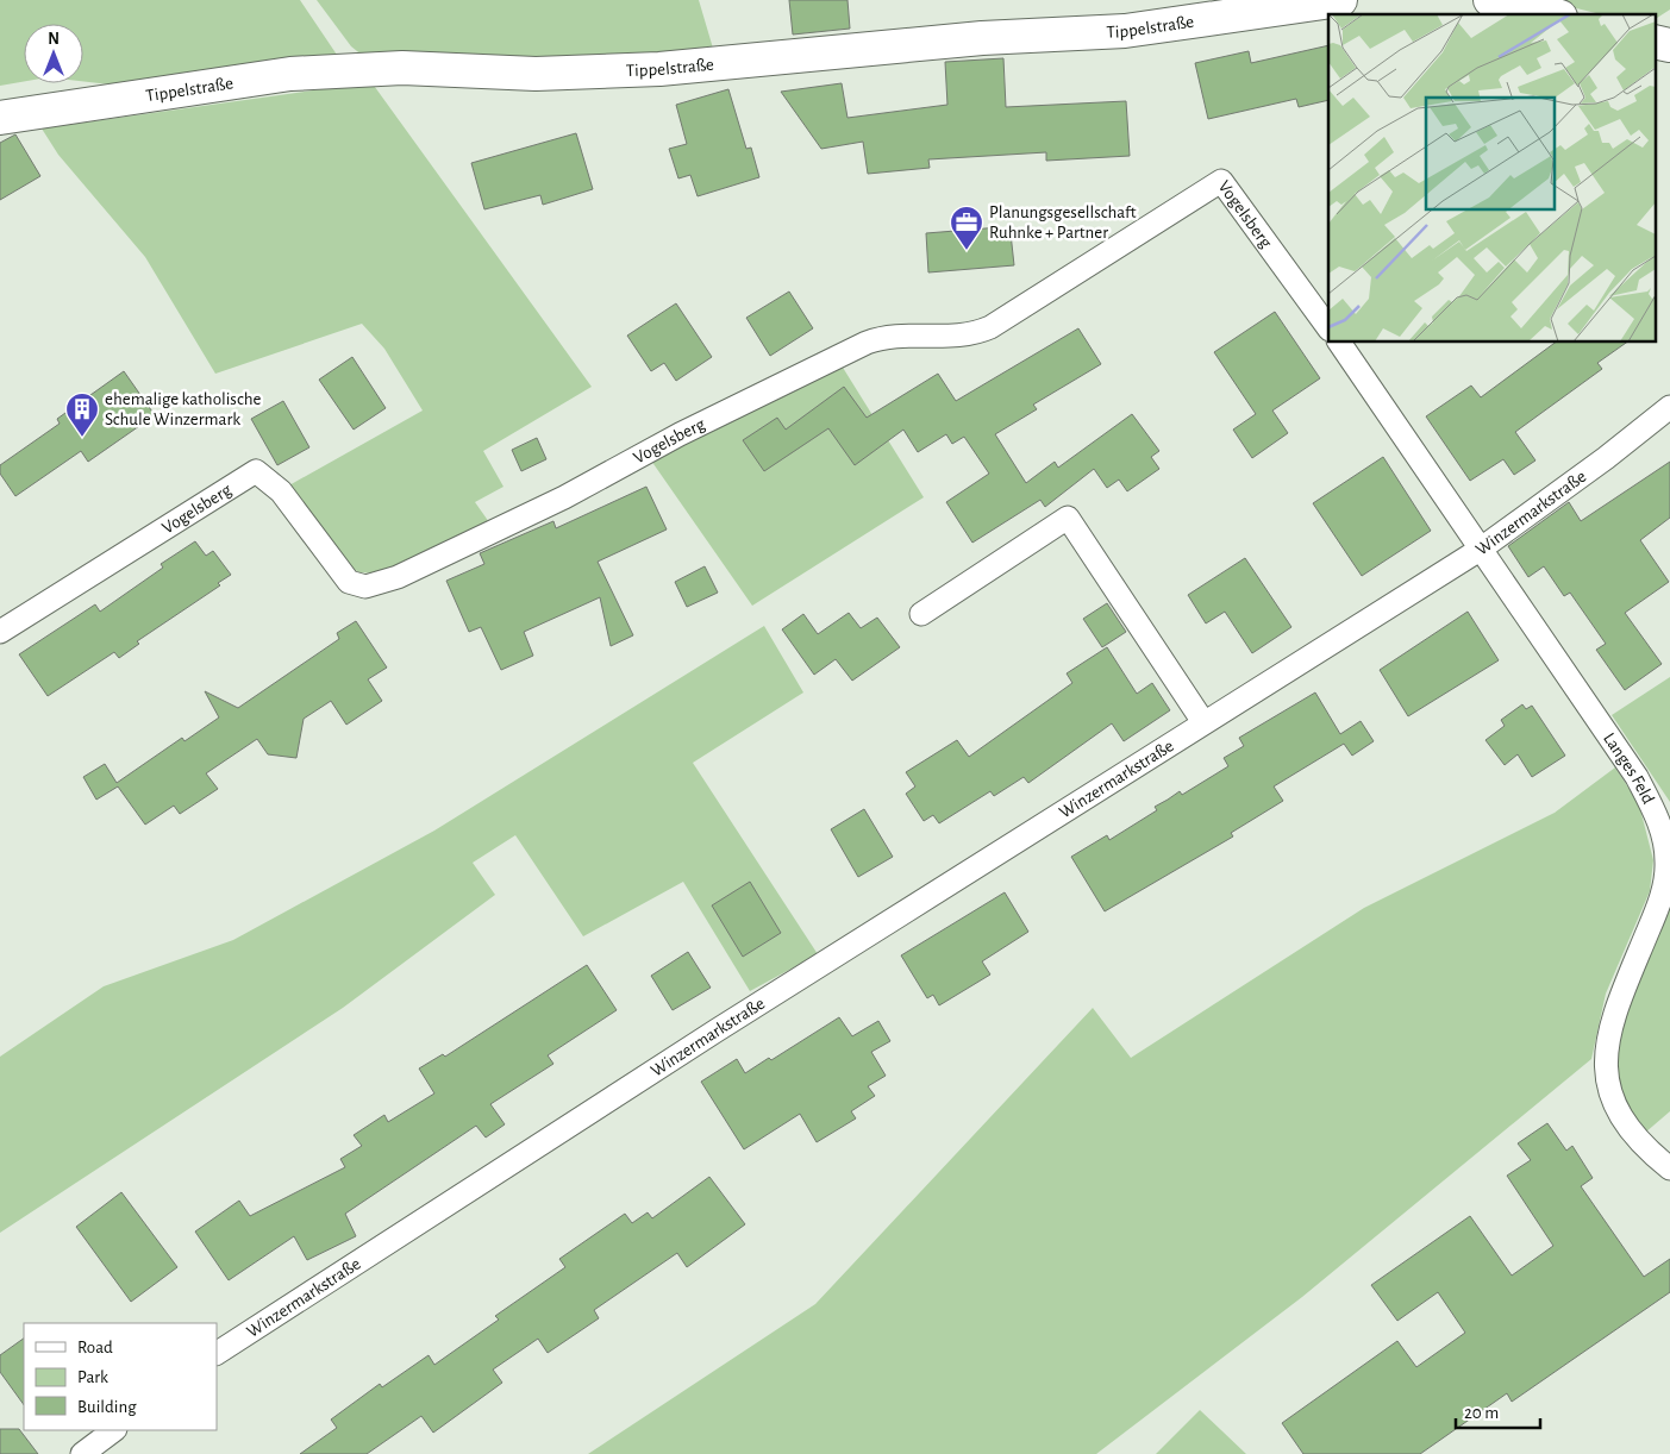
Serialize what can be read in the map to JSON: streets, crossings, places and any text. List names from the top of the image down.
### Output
{
  "streets": {
    "street": [
      "Tippelstraße",
      "Vogelsberg",
      "Winzermarkstraße",
      "Langes Feld"
    ]
  },
  "crossings": [
    ["Winzermarkstraße", "Langes Feld"]
  ],
  "places": {
    "office": ["Planungsgesellschaft Ruhnke + Partner"],
    "building": ["ehemalige katholische Schule Winzermark"]
  },
  "legend": ["Road", "Park", "Building"],
  "scale_bar": "20 m",
  "north": "top"
}
